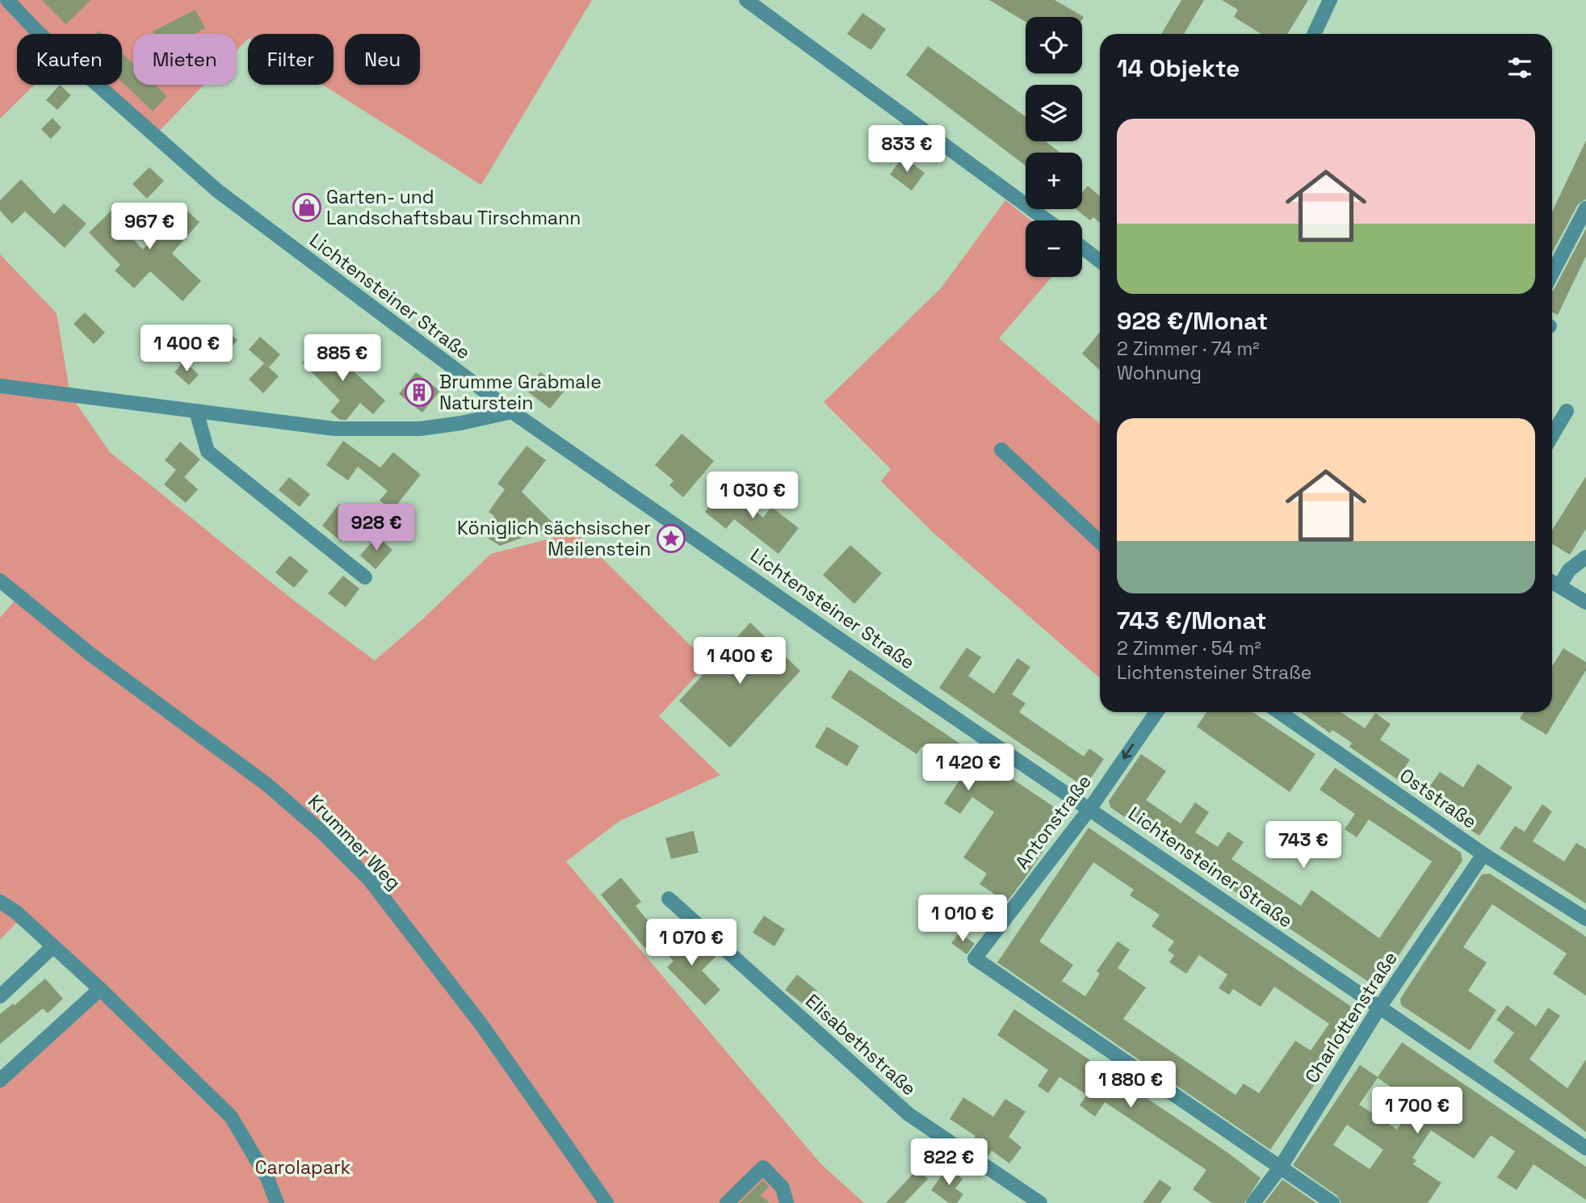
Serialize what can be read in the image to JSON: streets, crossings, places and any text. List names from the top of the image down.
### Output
{
  "streets": {
    "street": [
      "Lichtensteiner Straße",
      "Oststraße",
      "Antonstraße",
      "Krummer Weg",
      "Charlottenstraße",
      "Elisabethstraße"
    ]
  },
  "crossings": [
    ["Lichtensteiner Straße", "Antonstraße"],
    ["Lichtensteiner Straße", "Charlottenstraße"],
    ["Oststraße", "Charlottenstraße"],
    ["Antonstraße", "Charlottenstraße"]
  ],
  "parks": ["Carolapark"],
  "places": {
    "shop": ["Garten- und Landschaftsbau Tirschmann"],
    "building": ["Brumme Grabmale Naturstein"],
    "place": ["Königlich sächsischer Meilenstein"]
  },
  "page": {
    "map_buttons": ["+", "−"],
    "chip": [
      "Kaufen",
      "Mieten",
      "Filter",
      "Neu"
    ],
    "heading": "14 Objekte",
    "list": [
      {
        "name": "928 €/Monat",
        "note": "2 Zimmer · 74 m² · Wohnung"
      },
      {
        "name": "743 €/Monat",
        "note": "2 Zimmer · 54 m² · Lichtensteiner Straße"
      }
    ],
    "price": [
      "833 €",
      "967 €",
      "1 400 €",
      "885 €",
      "1 030 €",
      "928 €",
      "1 400 €",
      "1 420 €",
      "743 €",
      "1 010 €",
      "1 070 €",
      "1 880 €",
      "1 700 €",
      "822 €"
    ]
  }
}
